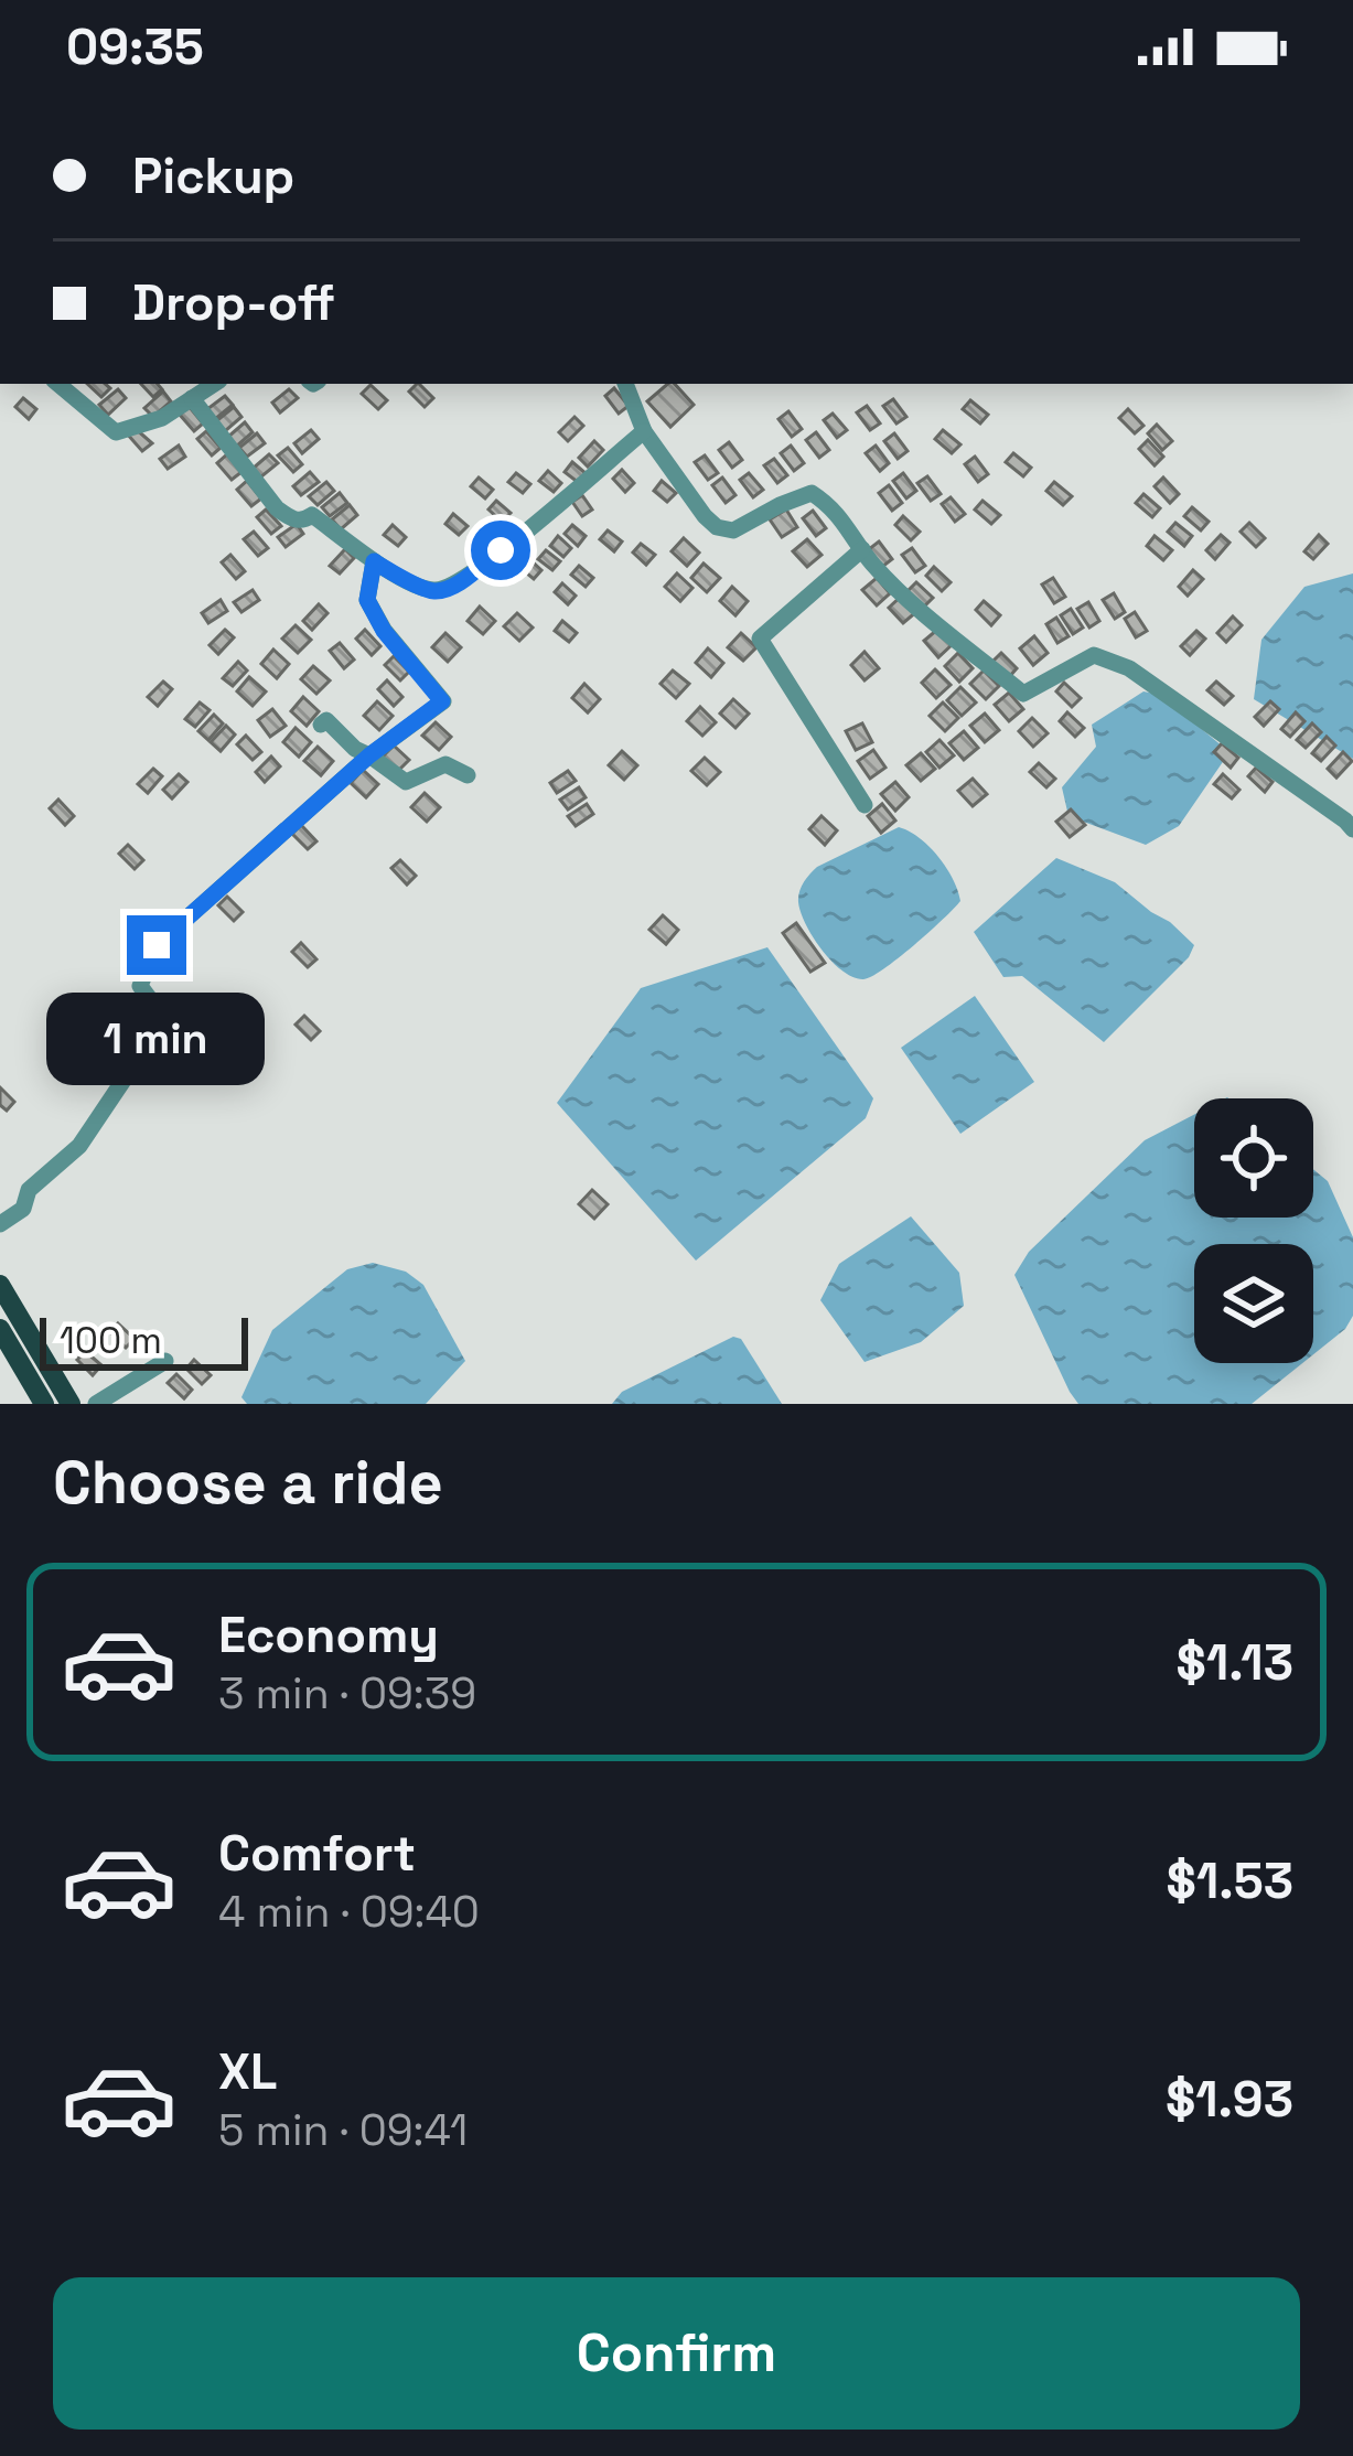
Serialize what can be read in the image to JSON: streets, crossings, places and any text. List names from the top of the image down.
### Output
{
  "scale_bar": "100 m",
  "page": {
    "status": "09:35",
    "banner": ["Pickup", "Drop-off"],
    "bubble": "1 min",
    "scale": "100 m",
    "heading": "Choose a ride",
    "list": [
      {
        "name": "Economy",
        "note": "3 min · 09:39",
        "value": "$1.13"
      },
      {
        "name": "Comfort",
        "note": "4 min · 09:40",
        "value": "$1.53"
      },
      {
        "name": "XL",
        "note": "5 min · 09:41",
        "value": "$1.93"
      }
    ],
    "buttons": "Confirm"
  }
}
